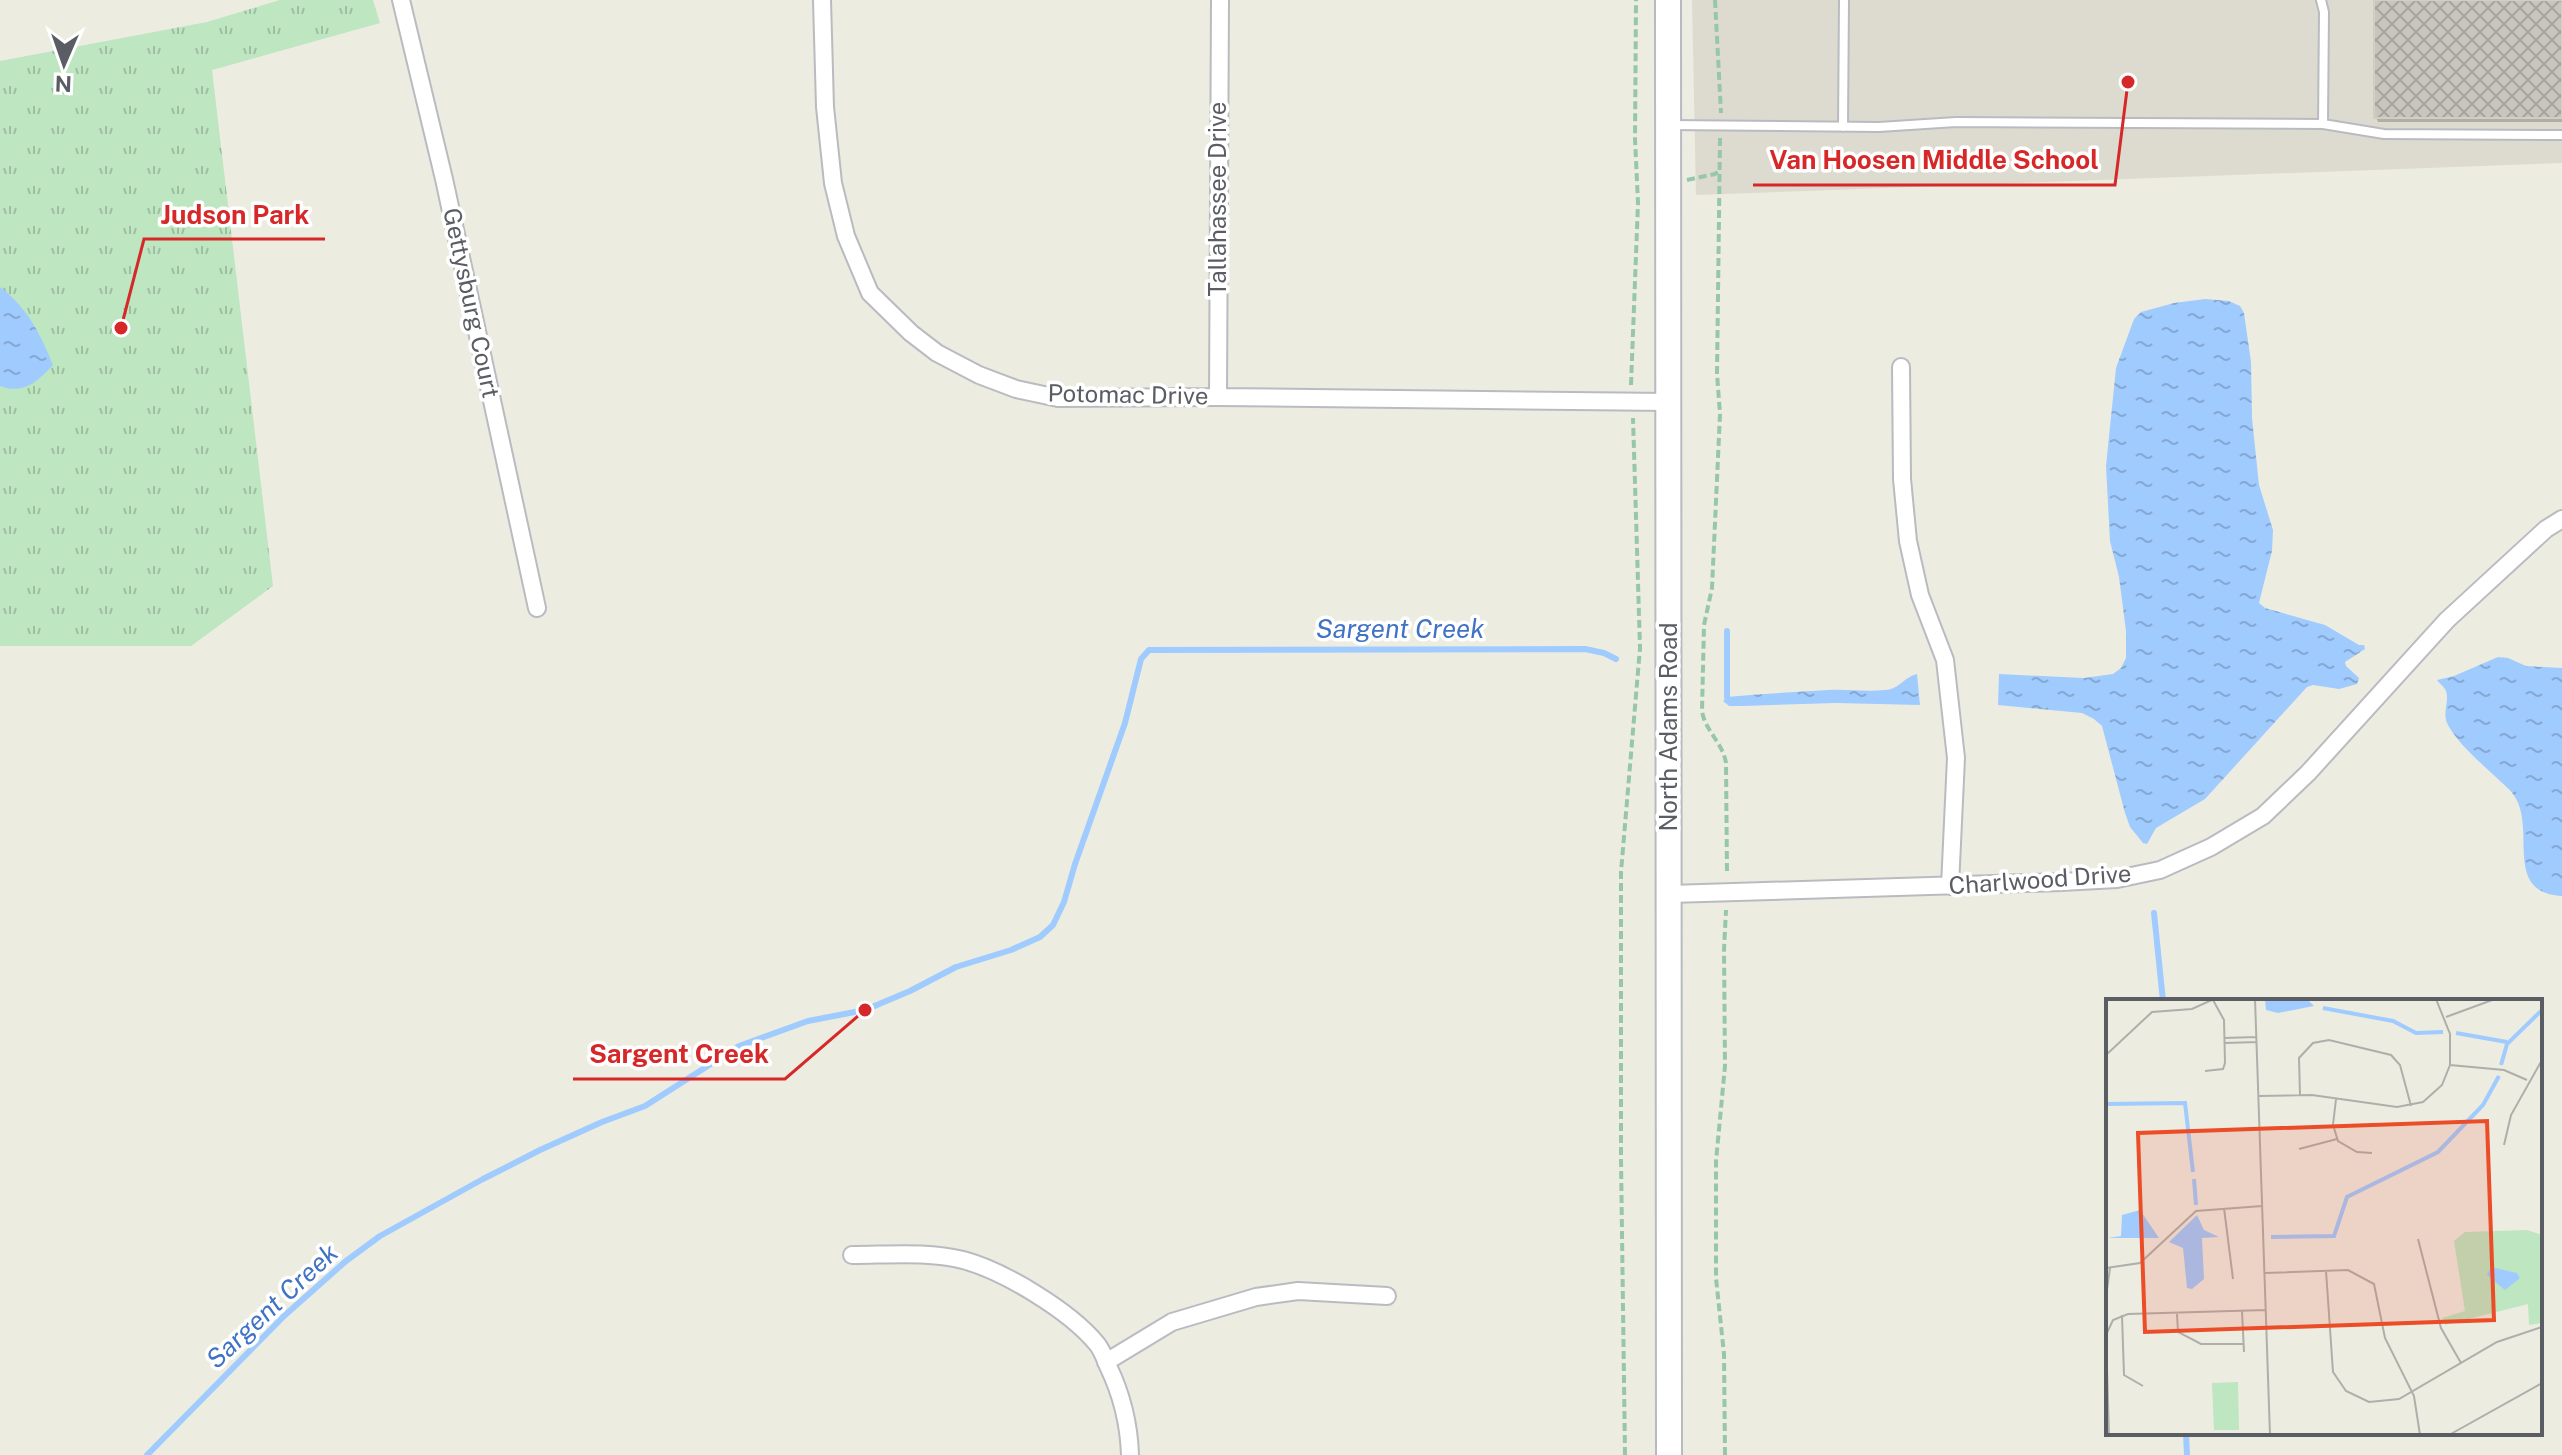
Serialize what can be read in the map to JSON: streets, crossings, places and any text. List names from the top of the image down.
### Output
{
  "streets": {
    "main road": ["North Adams Road"],
    "street": [
      "Tallahassee Drive",
      "Gettysburg Court",
      "Potomac Drive",
      "Charlwood Drive"
    ]
  },
  "crossings": [
    ["Tallahassee Drive", "Potomac Drive"],
    ["Potomac Drive", "North Adams Road"],
    ["North Adams Road", "Charlwood Drive"]
  ],
  "water": ["Sargent Creek"],
  "places": ["Van Hoosen Middle School", "Judson Park", "Sargent Creek"],
  "north": "bottom"
}
